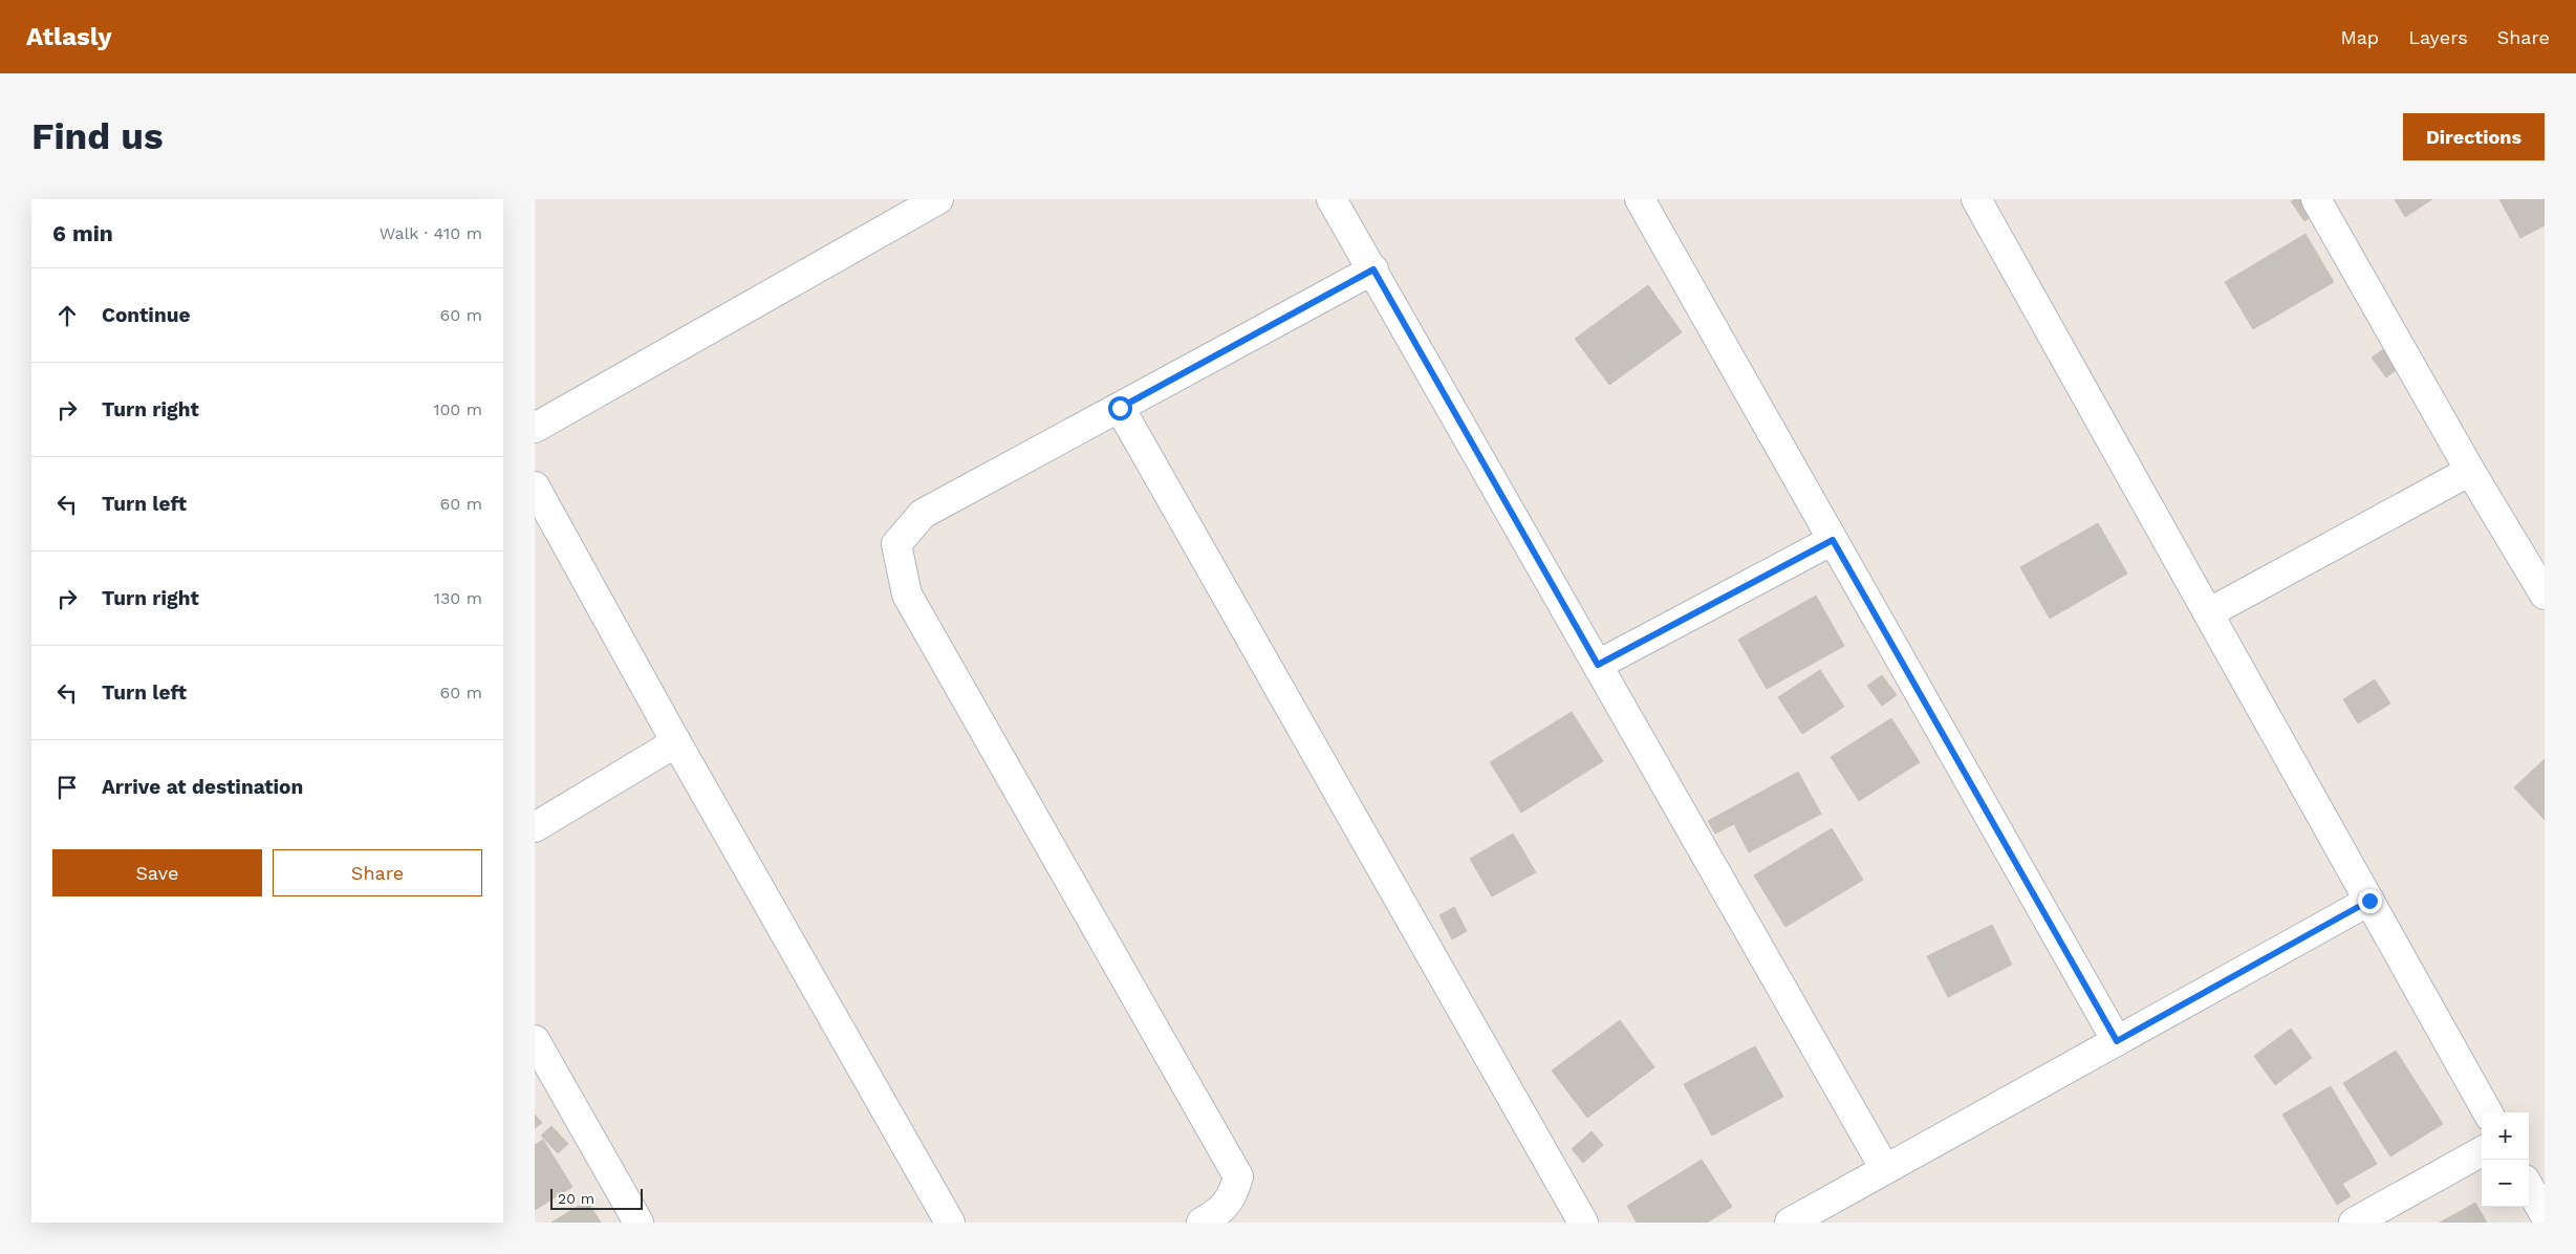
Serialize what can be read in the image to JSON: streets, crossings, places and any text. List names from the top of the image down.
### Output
{
  "scale_bar": "20 m",
  "page": {
    "header": "Atlasly",
    "nav": ["Map", "Layers", "Share"],
    "buttons": [
      "Directions",
      ["Save", "Share"]
    ],
    "title": "Find us",
    "heading": ["6 min", "Walk · 410 m"],
    "list": [
      ["Continue", "60 m"],
      ["Turn right", "100 m"],
      ["Turn left", "60 m"],
      ["Turn right", "130 m"],
      ["Turn left", "60 m"],
      "Arrive at destination"
    ],
    "map_buttons": ["+", "−"],
    "scale": "20 m"
  }
}
